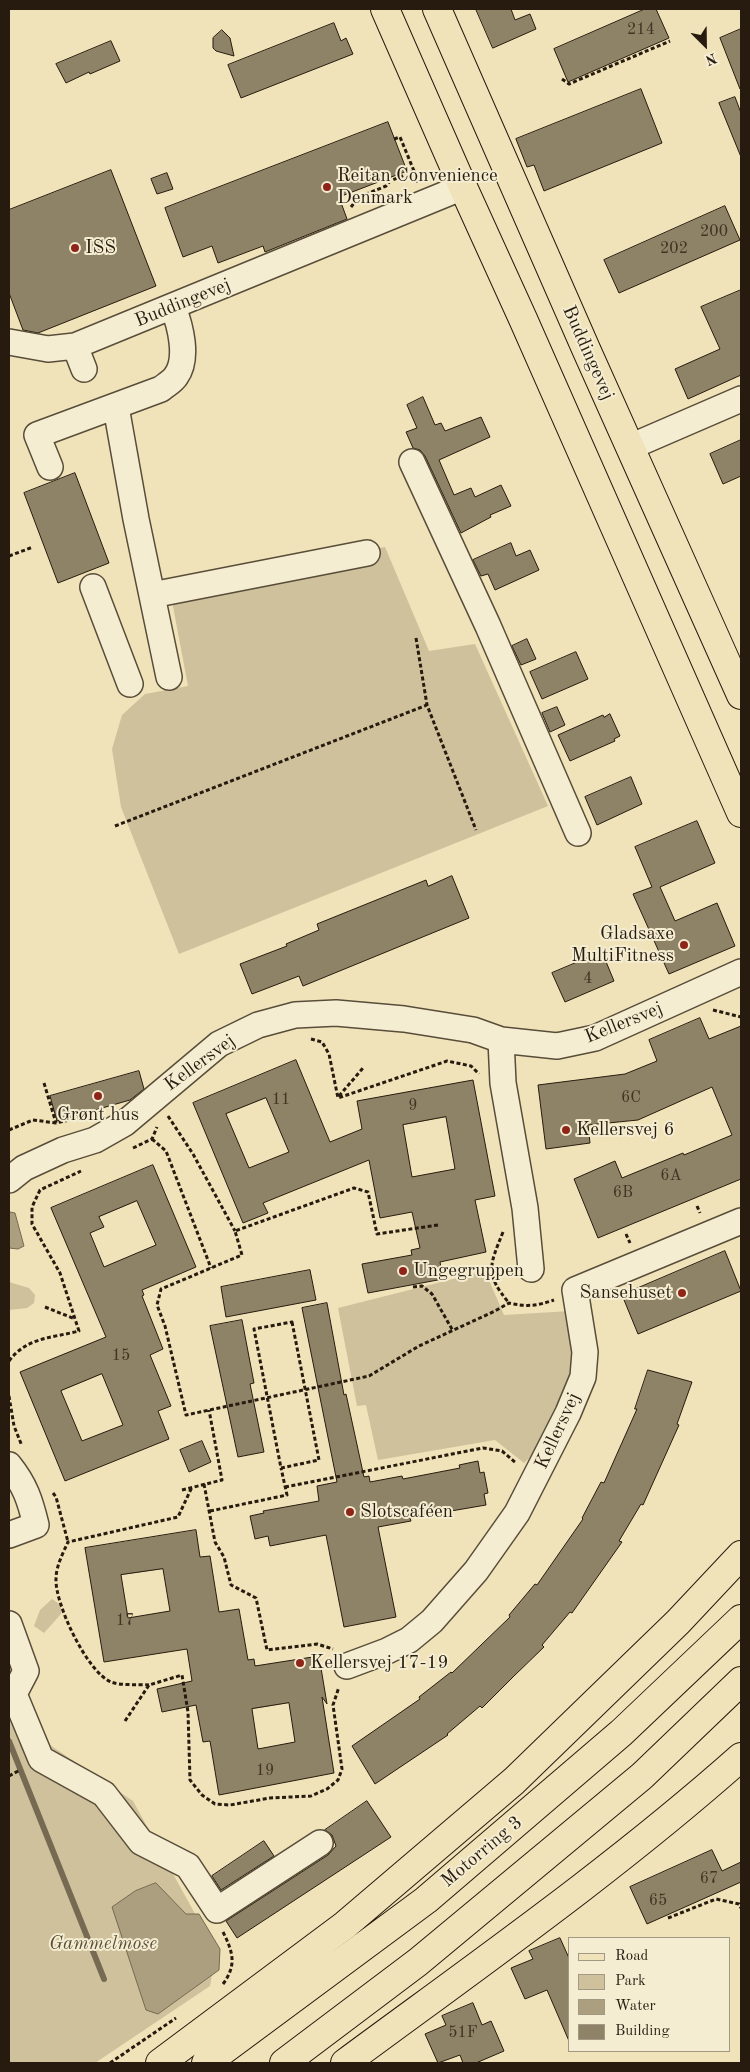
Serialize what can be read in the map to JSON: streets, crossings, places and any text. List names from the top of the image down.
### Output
{
  "streets": {
    "main road": ["Buddingevej", "Motorring 3"],
    "street": ["Kellersvej"]
  },
  "parks": ["Gammelmose"],
  "places": [
    "Reitan Convenience Denmark",
    "ISS",
    "Gladsaxe MultiFitness",
    "Grønt hus",
    "Kellersvej 6",
    "Ungegruppen",
    "Sansehuset",
    "Slotscaféen",
    "Kellersvej 17-19"
  ],
  "house_numbers": [
    "214",
    "200",
    "202",
    "4",
    "6C",
    "11",
    "9",
    "6A",
    "6B",
    "15",
    "17",
    "19",
    "67",
    "65",
    "51F"
  ],
  "legend": [
    "Road",
    "Park",
    "Water",
    "Building"
  ],
  "north": "bottom right"
}
